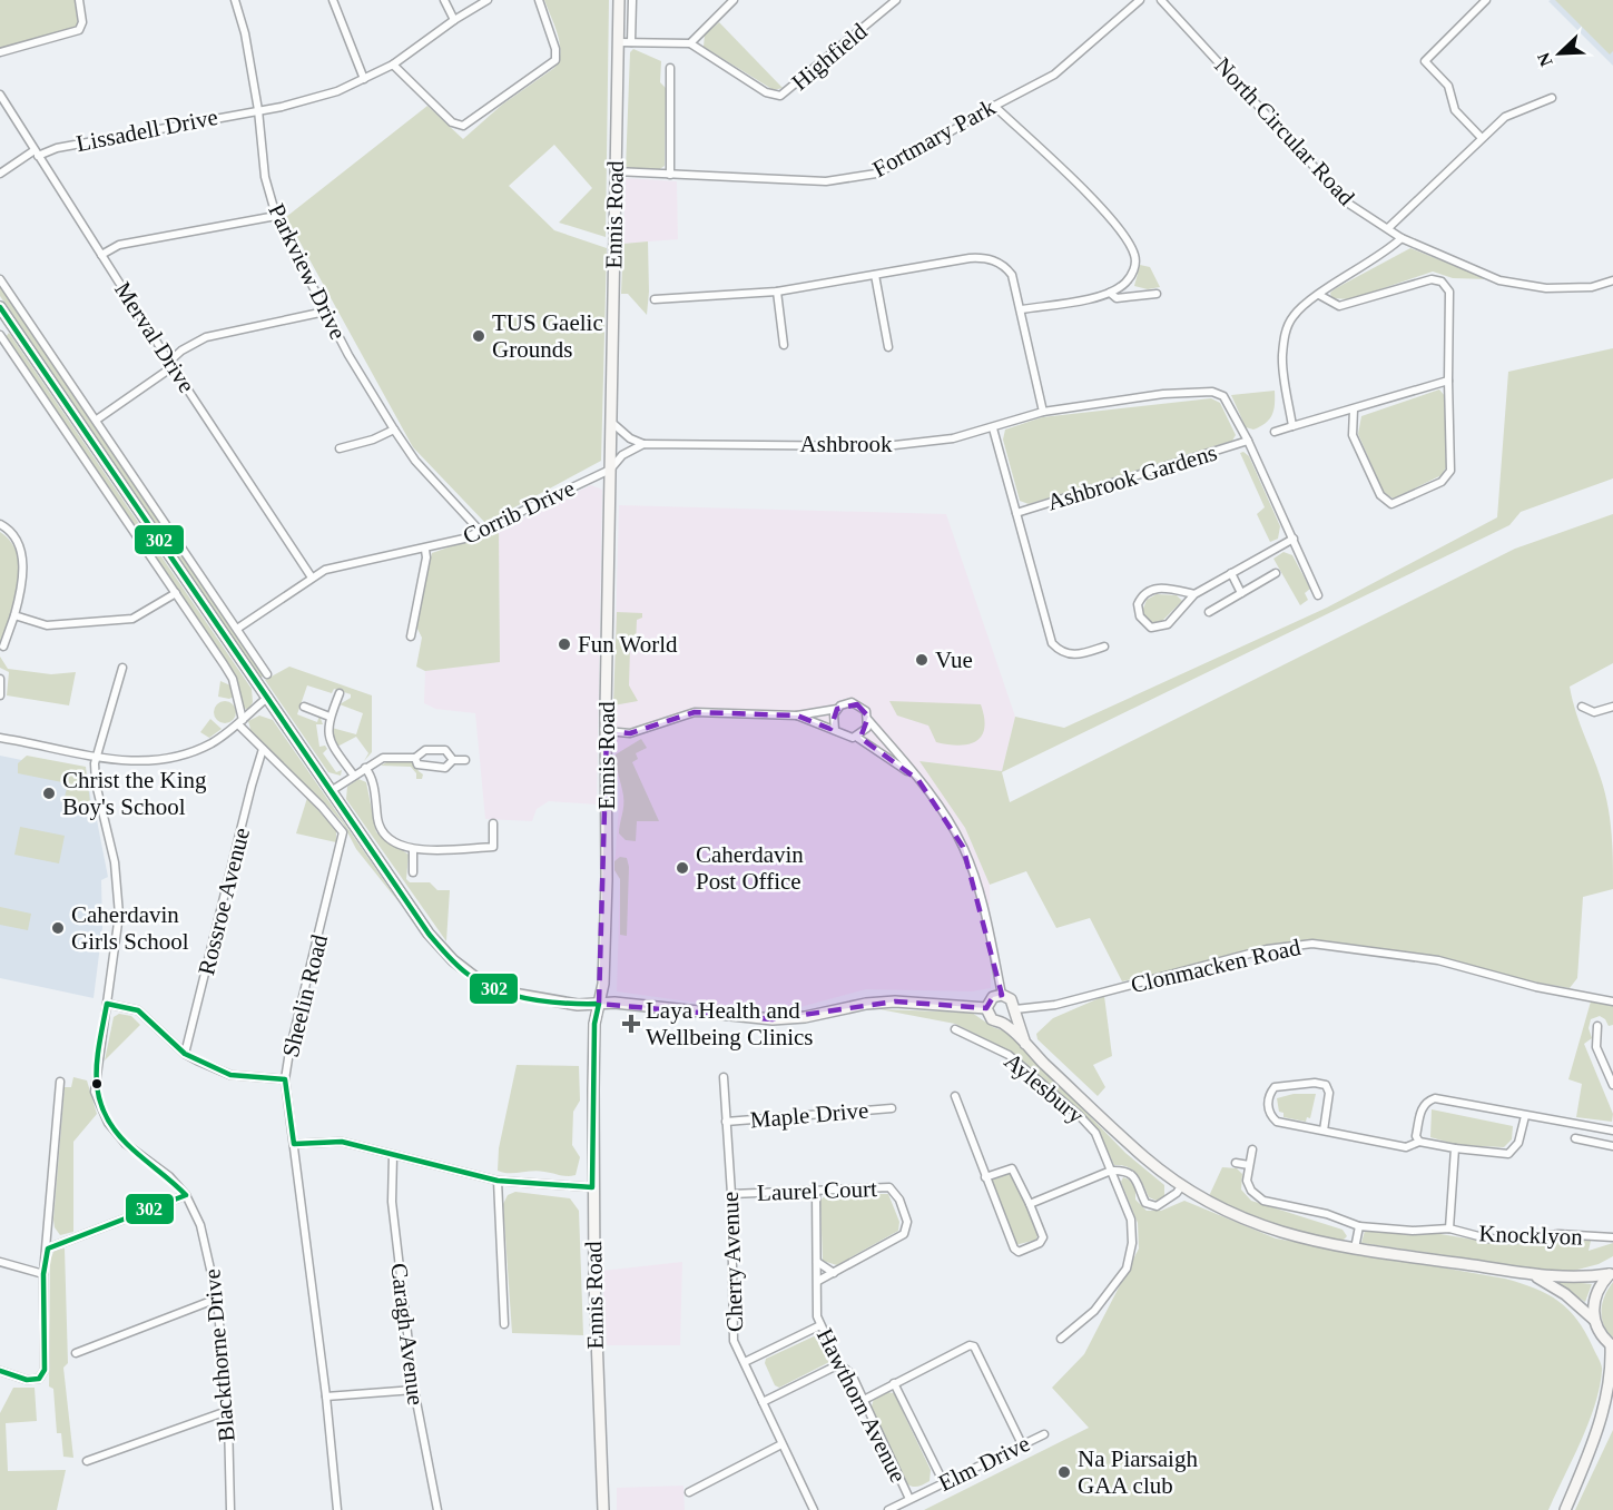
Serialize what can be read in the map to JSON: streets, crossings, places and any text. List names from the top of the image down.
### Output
{
  "streets": {
    "main road": ["Ennis Road"],
    "street": [
      "Highfield",
      "Lissadell Drive",
      "North Circular Road",
      "Fortmary Park",
      "Parkview Drive",
      "Merval Drive",
      "Ashbrook",
      "Ashbrook Gardens",
      "Corrib Drive",
      "Rossroe Avenue",
      "Clonmacken Road",
      "Sheelin Road",
      "Aylesbury",
      "Maple Drive",
      "Laurel Court",
      "Knocklyon",
      "Cherry Avenue",
      "Caragh Avenue",
      "Blackthorne Drive",
      "Hawthorn Avenue",
      "Elm Drive"
    ]
  },
  "crossings": [
    ["Lissadell Drive", "Parkview Drive"],
    ["Lissadell Drive", "Merval Drive"],
    ["Fortmary Park", "Ennis Road"],
    ["Ennis Road", "Corrib Drive"],
    ["Parkview Drive", "Corrib Drive"],
    ["Merval Drive", "Corrib Drive"],
    ["Ashbrook", "Ashbrook Gardens"],
    ["Rossroe Avenue", "Sheelin Road"],
    ["Maple Drive", "Cherry Avenue"],
    ["Laurel Court", "Cherry Avenue"],
    ["Laurel Court", "Hawthorn Avenue"],
    ["Hawthorn Avenue", "Elm Drive"]
  ],
  "places": {
    "other": [
      "TUS Gaelic Grounds",
      "Fun World",
      "Vue",
      "Christ the King Boy's School",
      "Caherdavin Post Office",
      "Caherdavin Girls School",
      "Na Piarsaigh GAA club"
    ],
    "health": ["Laya Health and Wellbeing Clinics"]
  },
  "lines": ["transit line 302"],
  "north": "bottom left"
}
